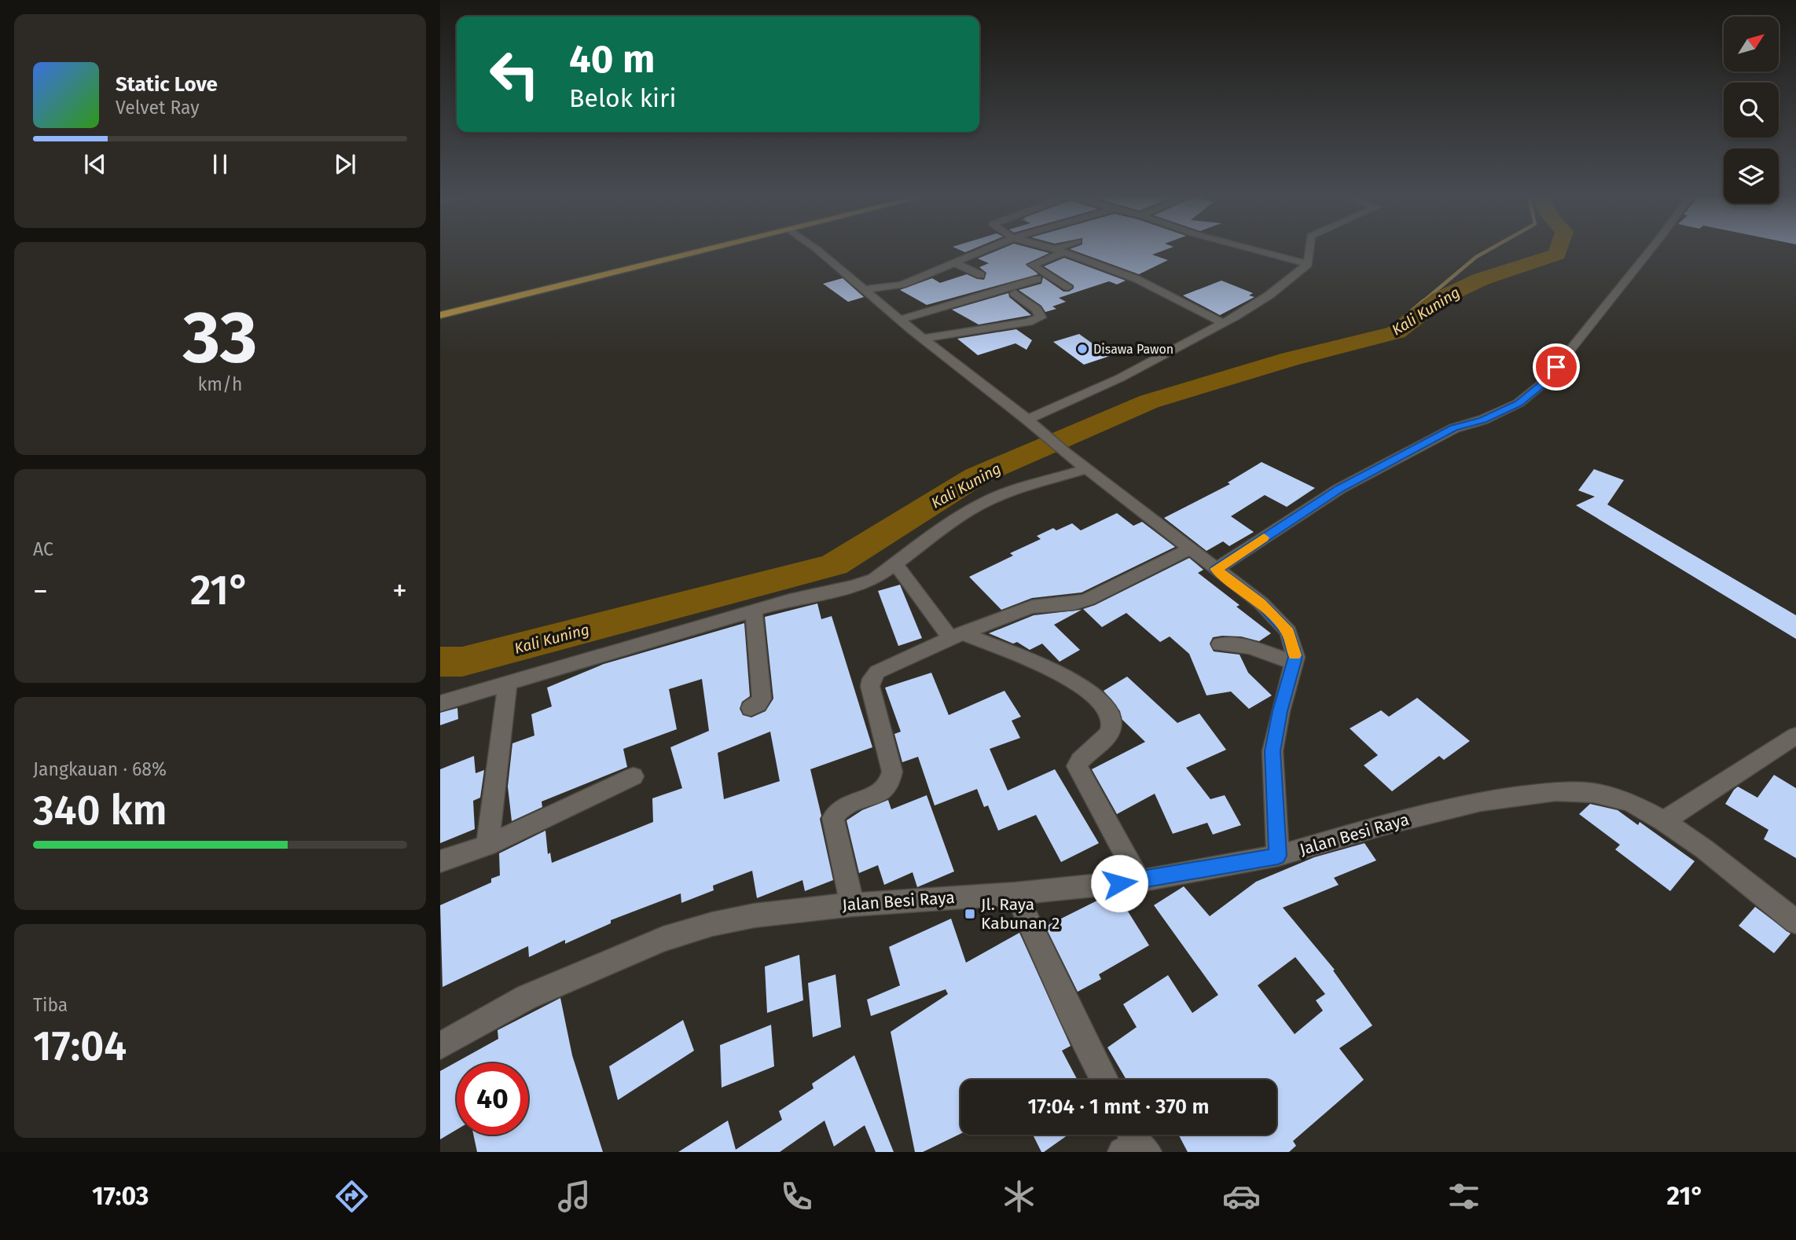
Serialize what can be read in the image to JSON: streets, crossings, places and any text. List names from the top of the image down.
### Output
{
  "streets": {
    "street": ["Jalan Besi Raya"]
  },
  "water": ["Kali Kuning"],
  "places": {
    "other": ["Disawa Pawon"],
    "transit": ["Jl. Raya Kabunan 2"]
  },
  "north": "top right",
  "page": {
    "turn": ["40 m", "Belok kiri"],
    "song": ["Static Love", "Velvet Ray"],
    "tile": [
      ["33", "km/h"],
      "AC",
      ["Jangkauan · 68%", "340 km"],
      ["Tiba", "17:04"]
    ],
    "heat": ["−", "21°", "+"],
    "limit": "40",
    "trip": "17:04 · 1 mnt · 370 m",
    "tabs": ["17:03", "21°"]
  }
}
